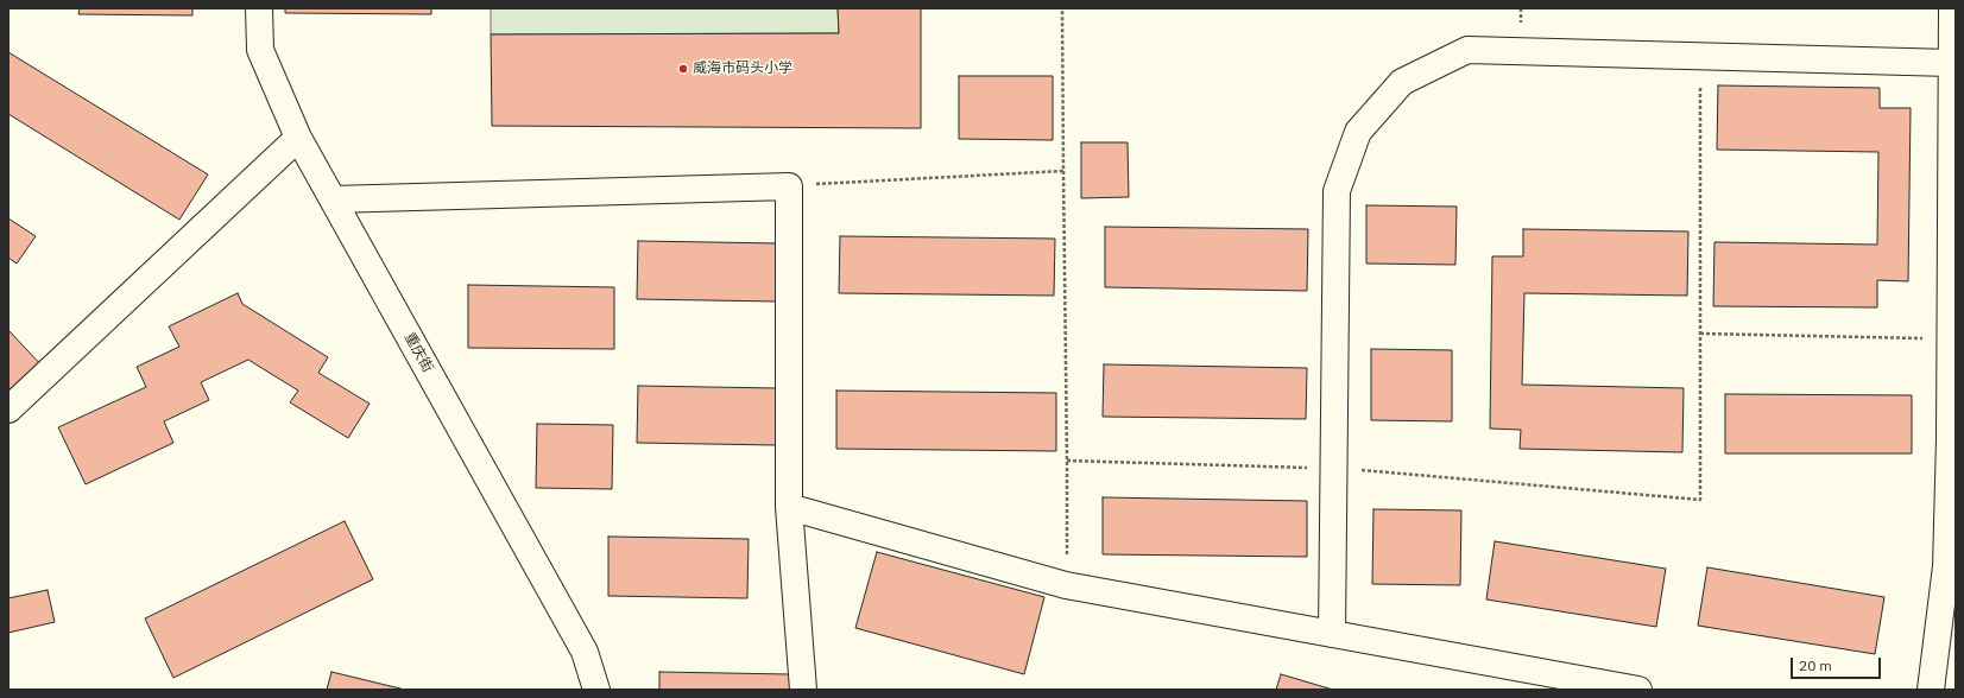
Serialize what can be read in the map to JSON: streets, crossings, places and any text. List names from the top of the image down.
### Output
{
  "streets": {
    "street": ["重庆街"]
  },
  "places": ["威海市码头小学"],
  "scale_bar": "20 m"
}
